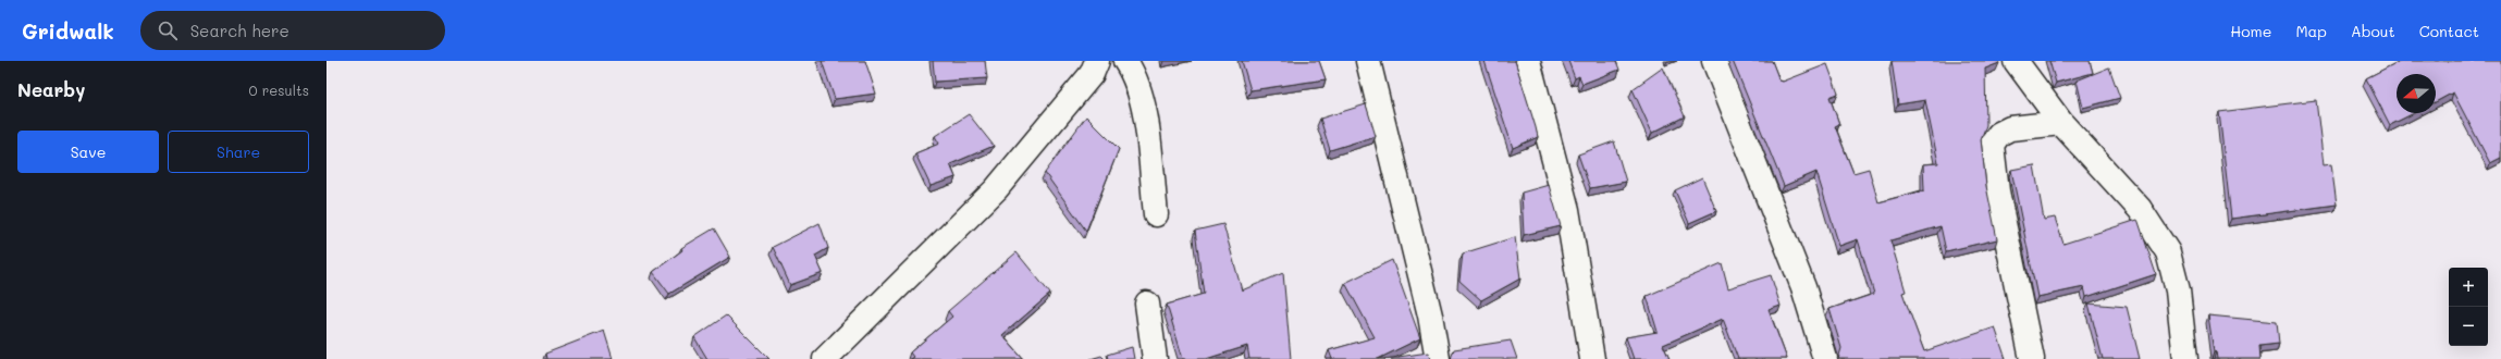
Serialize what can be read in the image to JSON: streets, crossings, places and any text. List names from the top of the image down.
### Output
{
  "north": "left",
  "page": {
    "header": "Gridwalk",
    "search": "Search here",
    "nav": [
      "Home",
      "Map",
      "About",
      "Contact"
    ],
    "heading": ["Nearby", "0 results"],
    "buttons": ["Save", "Share"],
    "map_buttons": ["+", "−"]
  }
}
